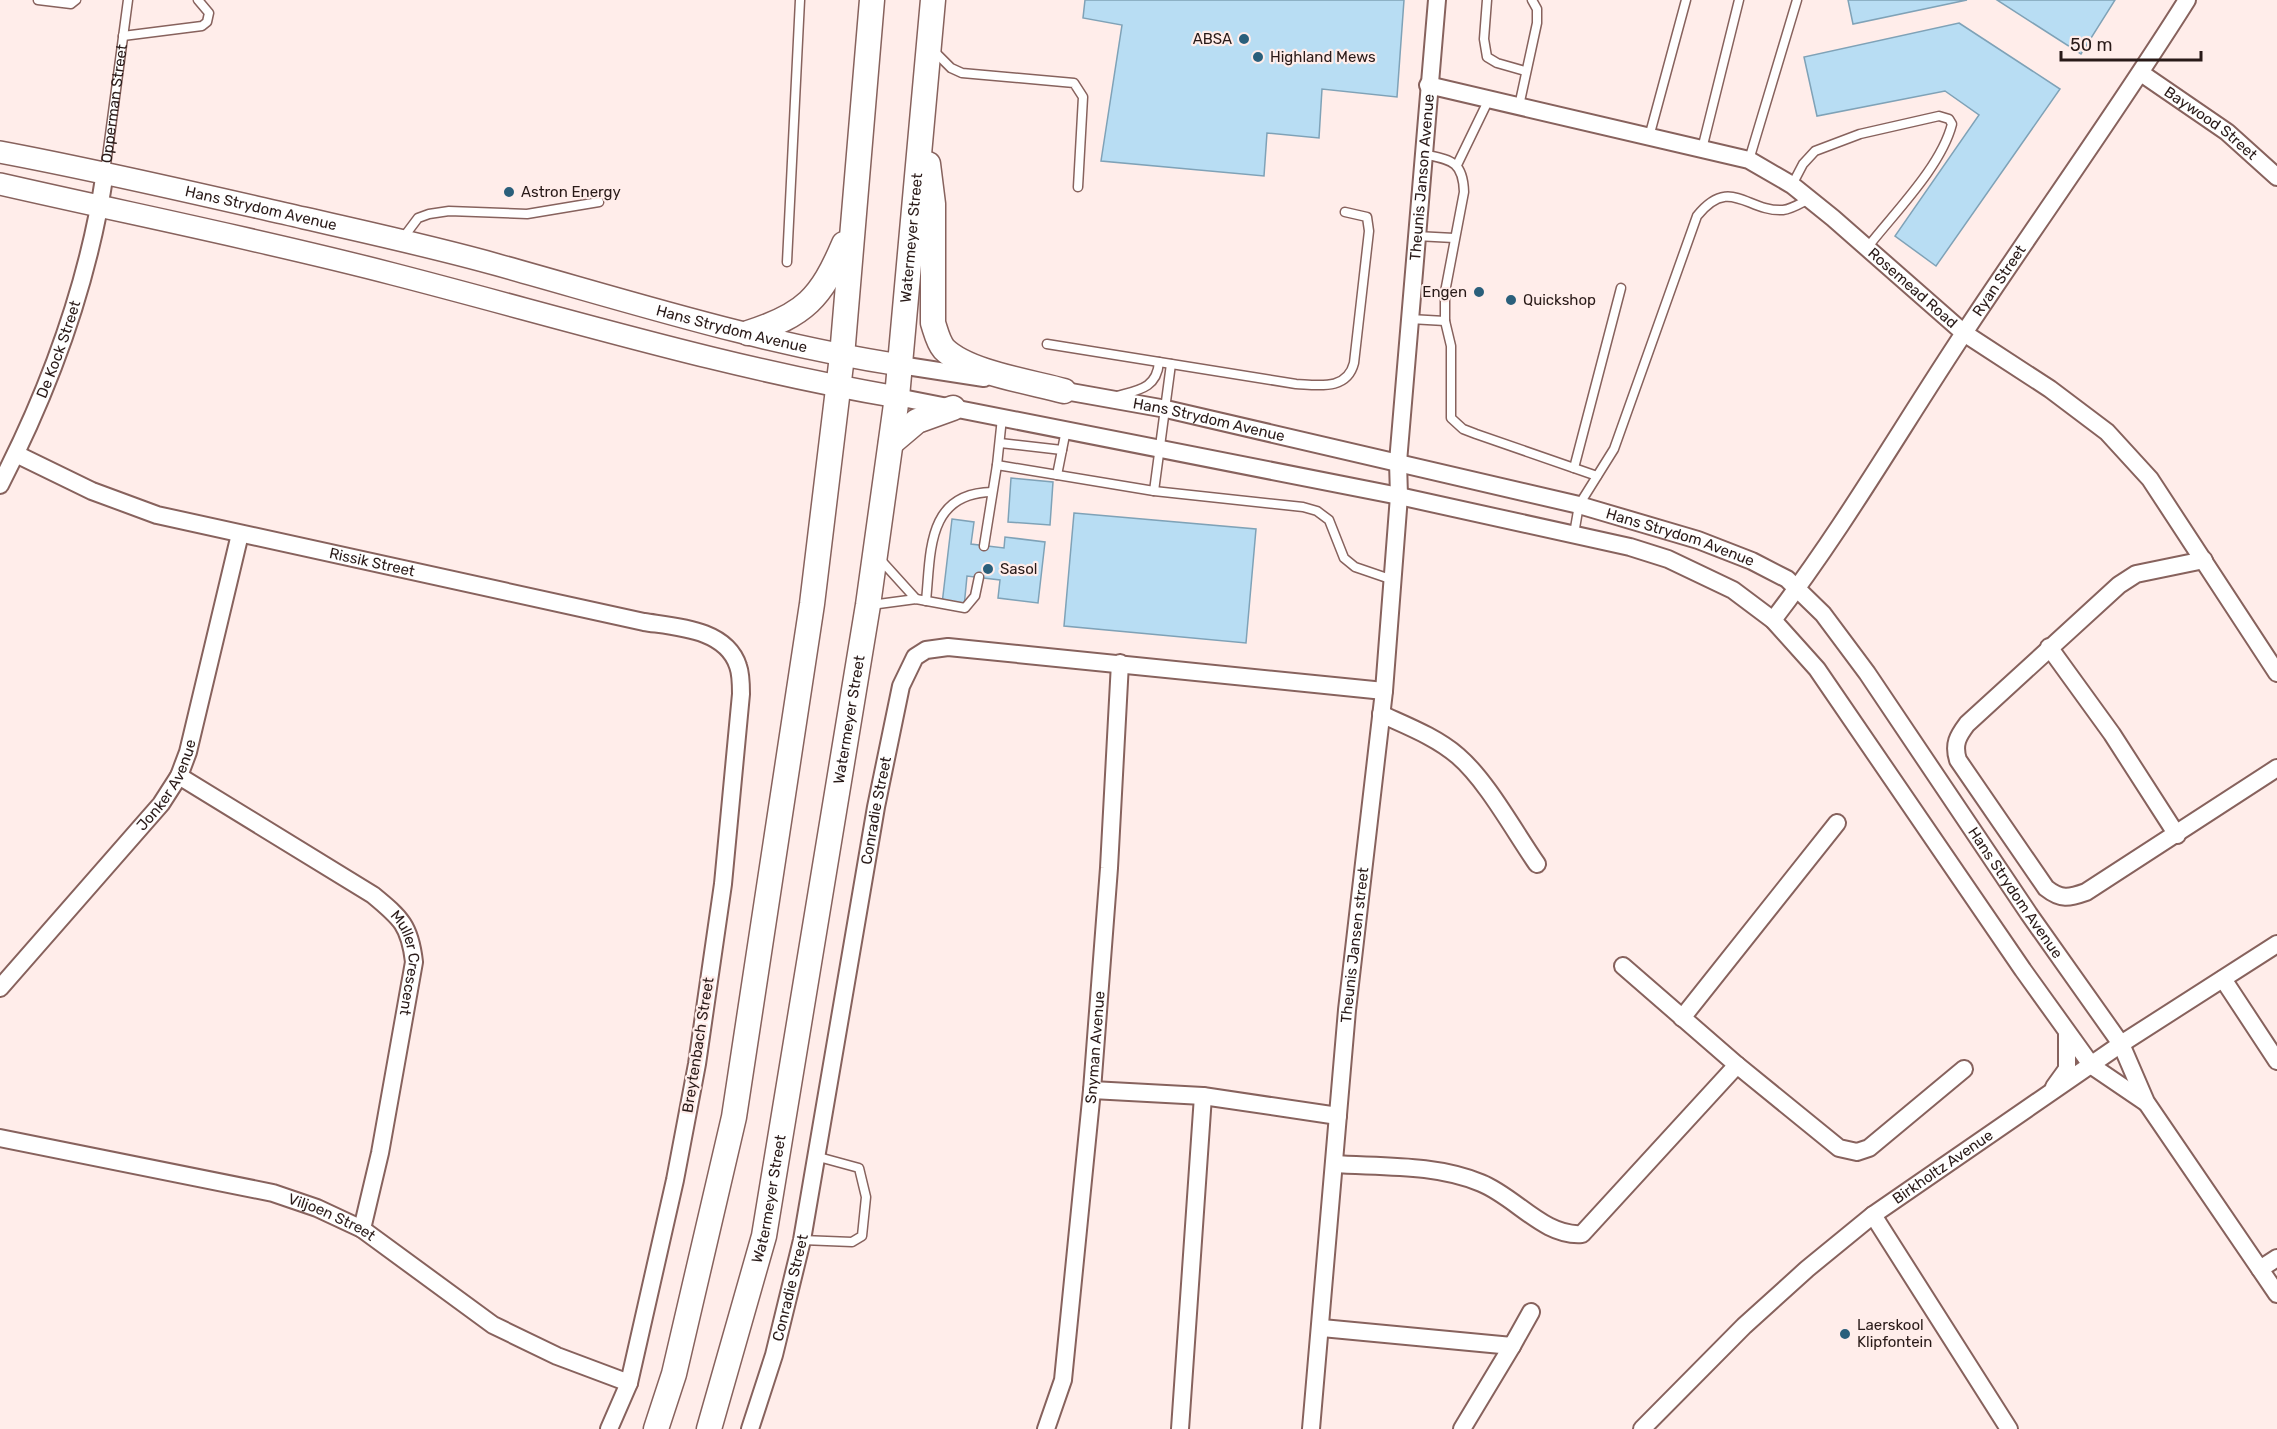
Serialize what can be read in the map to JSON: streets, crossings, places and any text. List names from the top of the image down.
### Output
{
  "streets": {
    "main road": ["Watermeyer Street"],
    "street": [
      "Opperman Street",
      "Baywood Street",
      "Theunis Janson Avenue",
      "Hans Strydom Avenue",
      "Ryan Street",
      "Rosemead Road",
      "De Kock Street",
      "Rissik Street",
      "Jonker Avenue",
      "Conradie Street",
      "Theunis Jansen street",
      "Muller Crescent",
      "Breytenbach Street",
      "Snyman Avenue",
      "Birkholtz Avenue",
      "Viljoen Street"
    ]
  },
  "crossings": [
    ["Opperman Street", "Hans Strydom Avenue"],
    ["Opperman Street", "De Kock Street"],
    ["Baywood Street", "Ryan Street"],
    ["Theunis Janson Avenue", "Hans Strydom Avenue"],
    ["Theunis Janson Avenue", "Rosemead Road"],
    ["Theunis Janson Avenue", "Theunis Jansen street"],
    ["Hans Strydom Avenue", "Watermeyer Street"],
    ["Hans Strydom Avenue", "Ryan Street"],
    ["Hans Strydom Avenue", "De Kock Street"],
    ["Hans Strydom Avenue", "Theunis Jansen street"],
    ["Hans Strydom Avenue", "Birkholtz Avenue"],
    ["Ryan Street", "Rosemead Road"],
    ["De Kock Street", "Rissik Street"],
    ["Rissik Street", "Jonker Avenue"],
    ["Rissik Street", "Breytenbach Street"],
    ["Jonker Avenue", "Muller Crescent"],
    ["Conradie Street", "Theunis Jansen street"],
    ["Conradie Street", "Snyman Avenue"],
    ["Muller Crescent", "Viljoen Street"],
    ["Breytenbach Street", "Viljoen Street"]
  ],
  "places": [
    "ABSA",
    "Highland Mews",
    "Astron Energy",
    "Engen",
    "Quickshop",
    "Sasol",
    "Laerskool Klipfontein"
  ],
  "scale_bar": "50 m"
}
